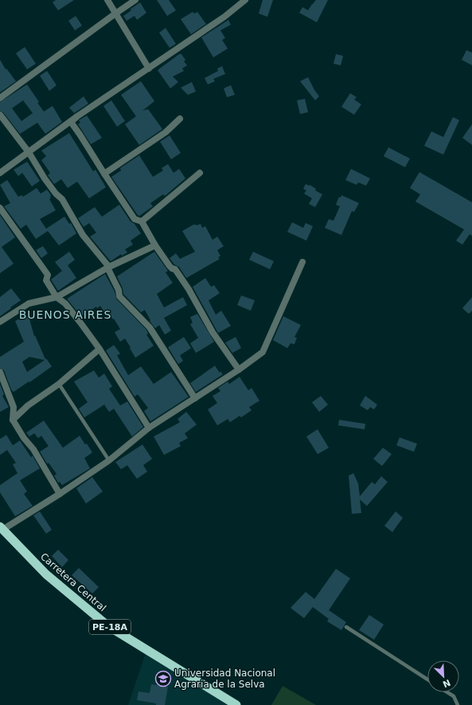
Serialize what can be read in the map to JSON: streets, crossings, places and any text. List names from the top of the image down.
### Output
{
  "streets": {
    "highway": ["Carretera Central", "PE-18A"]
  },
  "districts": ["BUENOS AIRES"],
  "places": {
    "school or university": ["Universidad Nacional Agraria de la Selva"]
  },
  "north": "bottom right"
}
